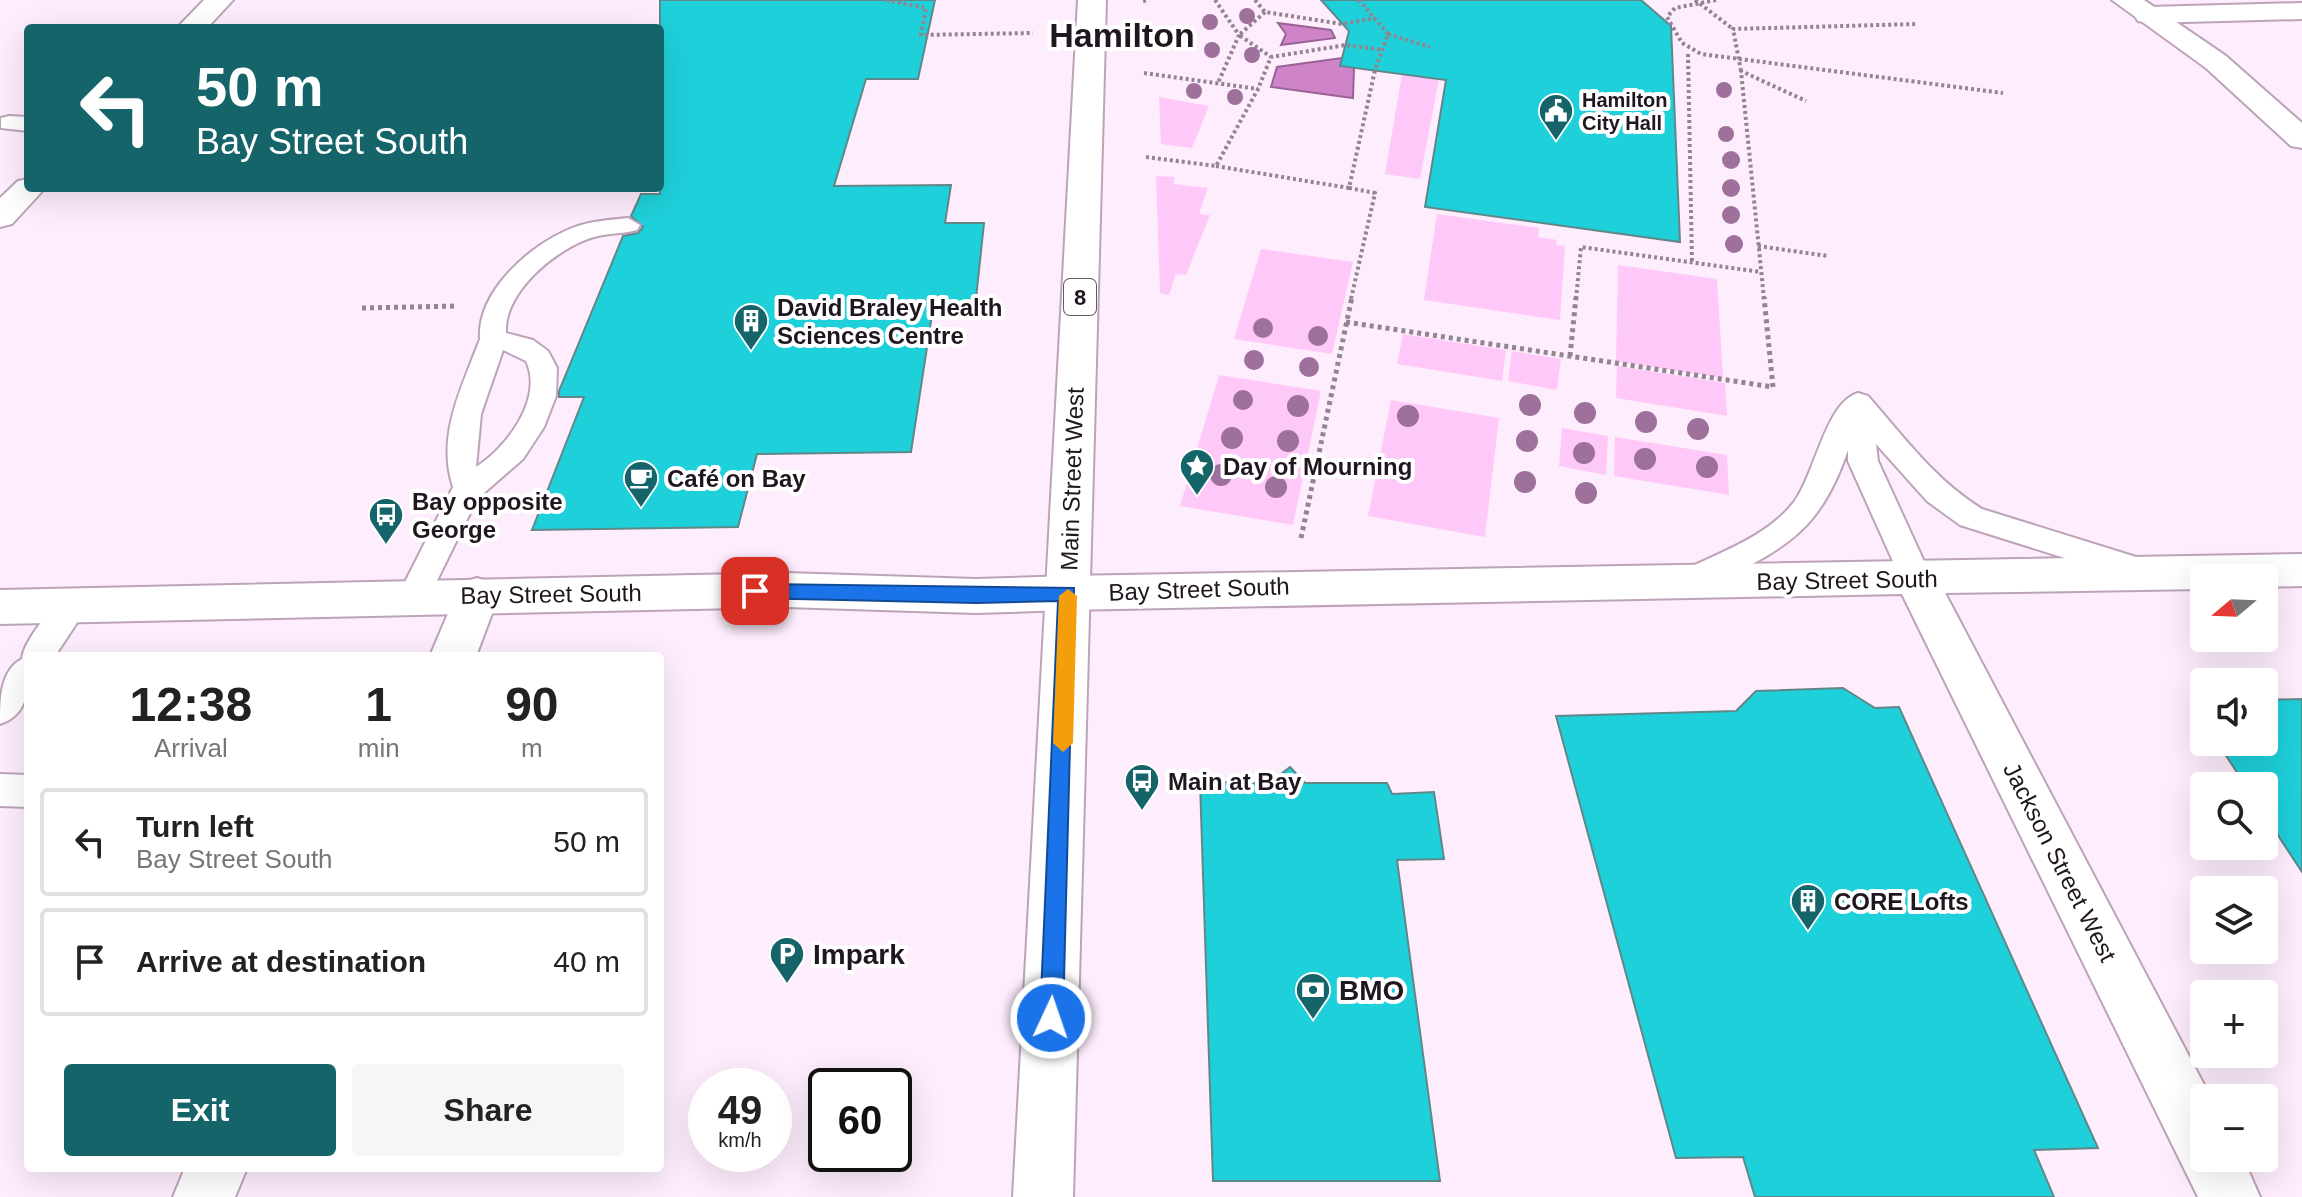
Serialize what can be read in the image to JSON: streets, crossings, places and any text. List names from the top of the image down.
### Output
{
  "streets": {
    "main road": [
      "8",
      "Main Street West",
      "Bay Street South",
      "Jackson Street West"
    ]
  },
  "crossings": [
    ["Main Street West", "Bay Street South"],
    ["Bay Street South", "Jackson Street West"]
  ],
  "districts": ["Hamilton"],
  "places": {
    "public building": ["Hamilton City Hall"],
    "building": ["David Braley Health Sciences Centre", "CORE Lofts"],
    "place": ["Day of Mourning"],
    "cafe": ["Café on Bay"],
    "bus stop": ["Bay opposite George", "Main at Bay"],
    "parking": ["Impark"],
    "bank": ["BMO"]
  },
  "north": "left",
  "page": {
    "turn": ["50 m", "Bay Street South"],
    "map_buttons": ["+", "−"],
    "eta": [
      "12:38",
      "Arrival",
      "1",
      "min",
      "90",
      "m"
    ],
    "list": [
      {
        "name": "Turn left",
        "note": "Bay Street South",
        "value": "50 m"
      },
      {
        "name": "Arrive at destination",
        "value": "40 m"
      }
    ],
    "buttons": ["Exit", "Share"],
    "speed": "49 km/h",
    "limit": "60"
  }
}
